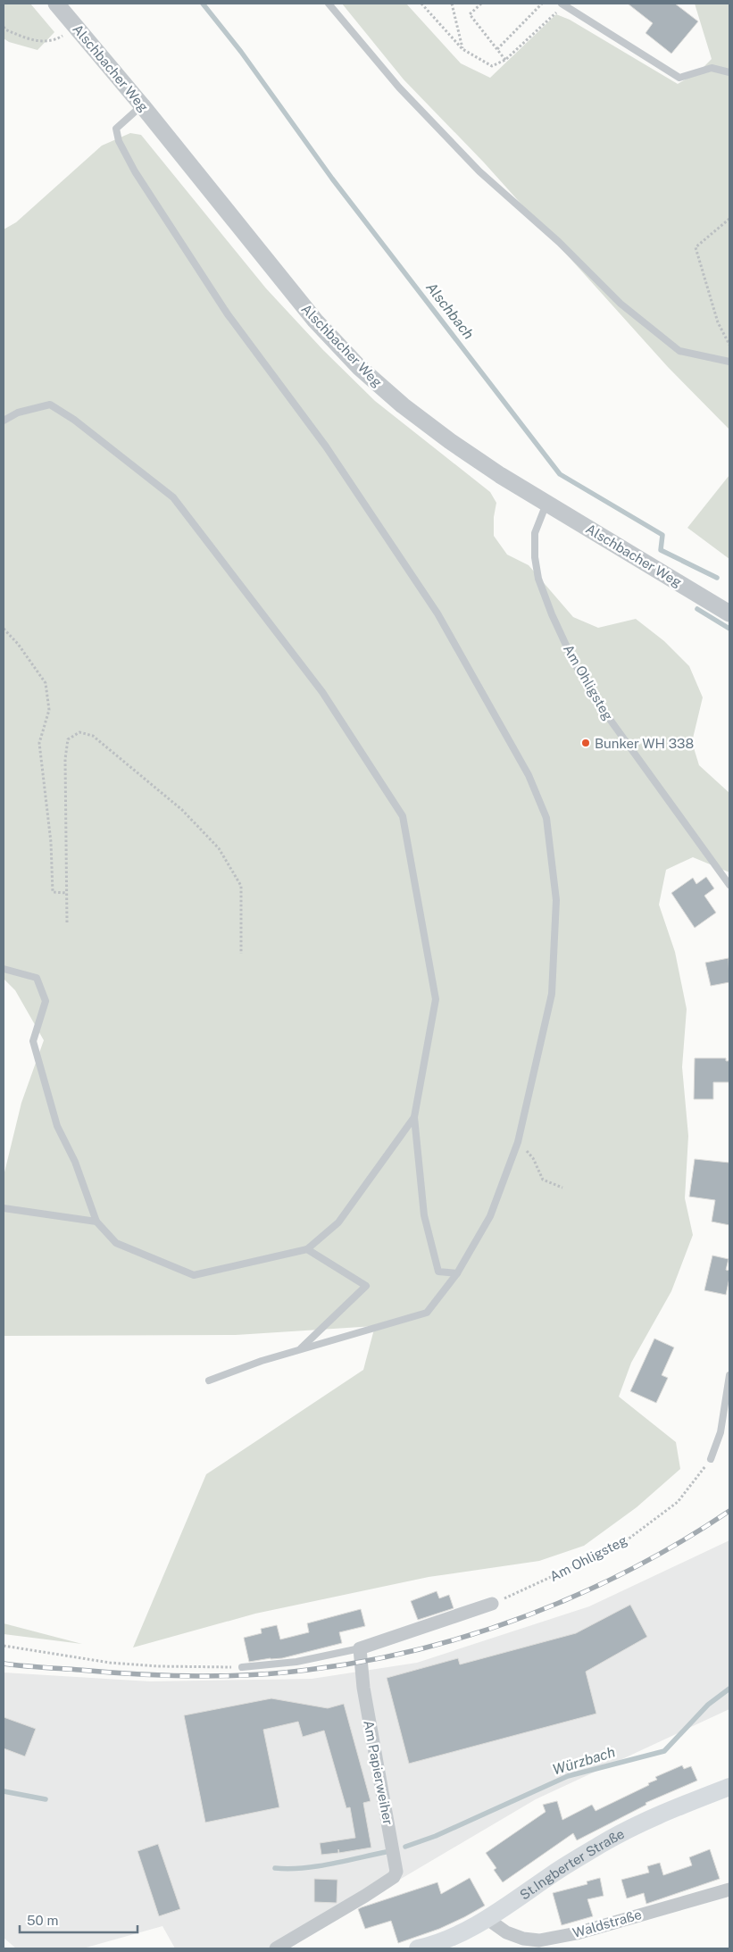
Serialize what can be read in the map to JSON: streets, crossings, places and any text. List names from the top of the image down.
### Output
{
  "streets": {
    "main road": ["St.Ingberter Straße"],
    "street": ["Alschbacher Weg", "Am Papierweiher", "Waldstraße"],
    "lane": ["Am Ohligsteg"]
  },
  "crossings": [
    ["Alschbacher Weg", "Am Ohligsteg"],
    ["St.Ingberter Straße", "Waldstraße"]
  ],
  "water": ["Alschbach", "Würzbach"],
  "places": ["Bunker WH 338"],
  "scale_bar": "50 m"
}
